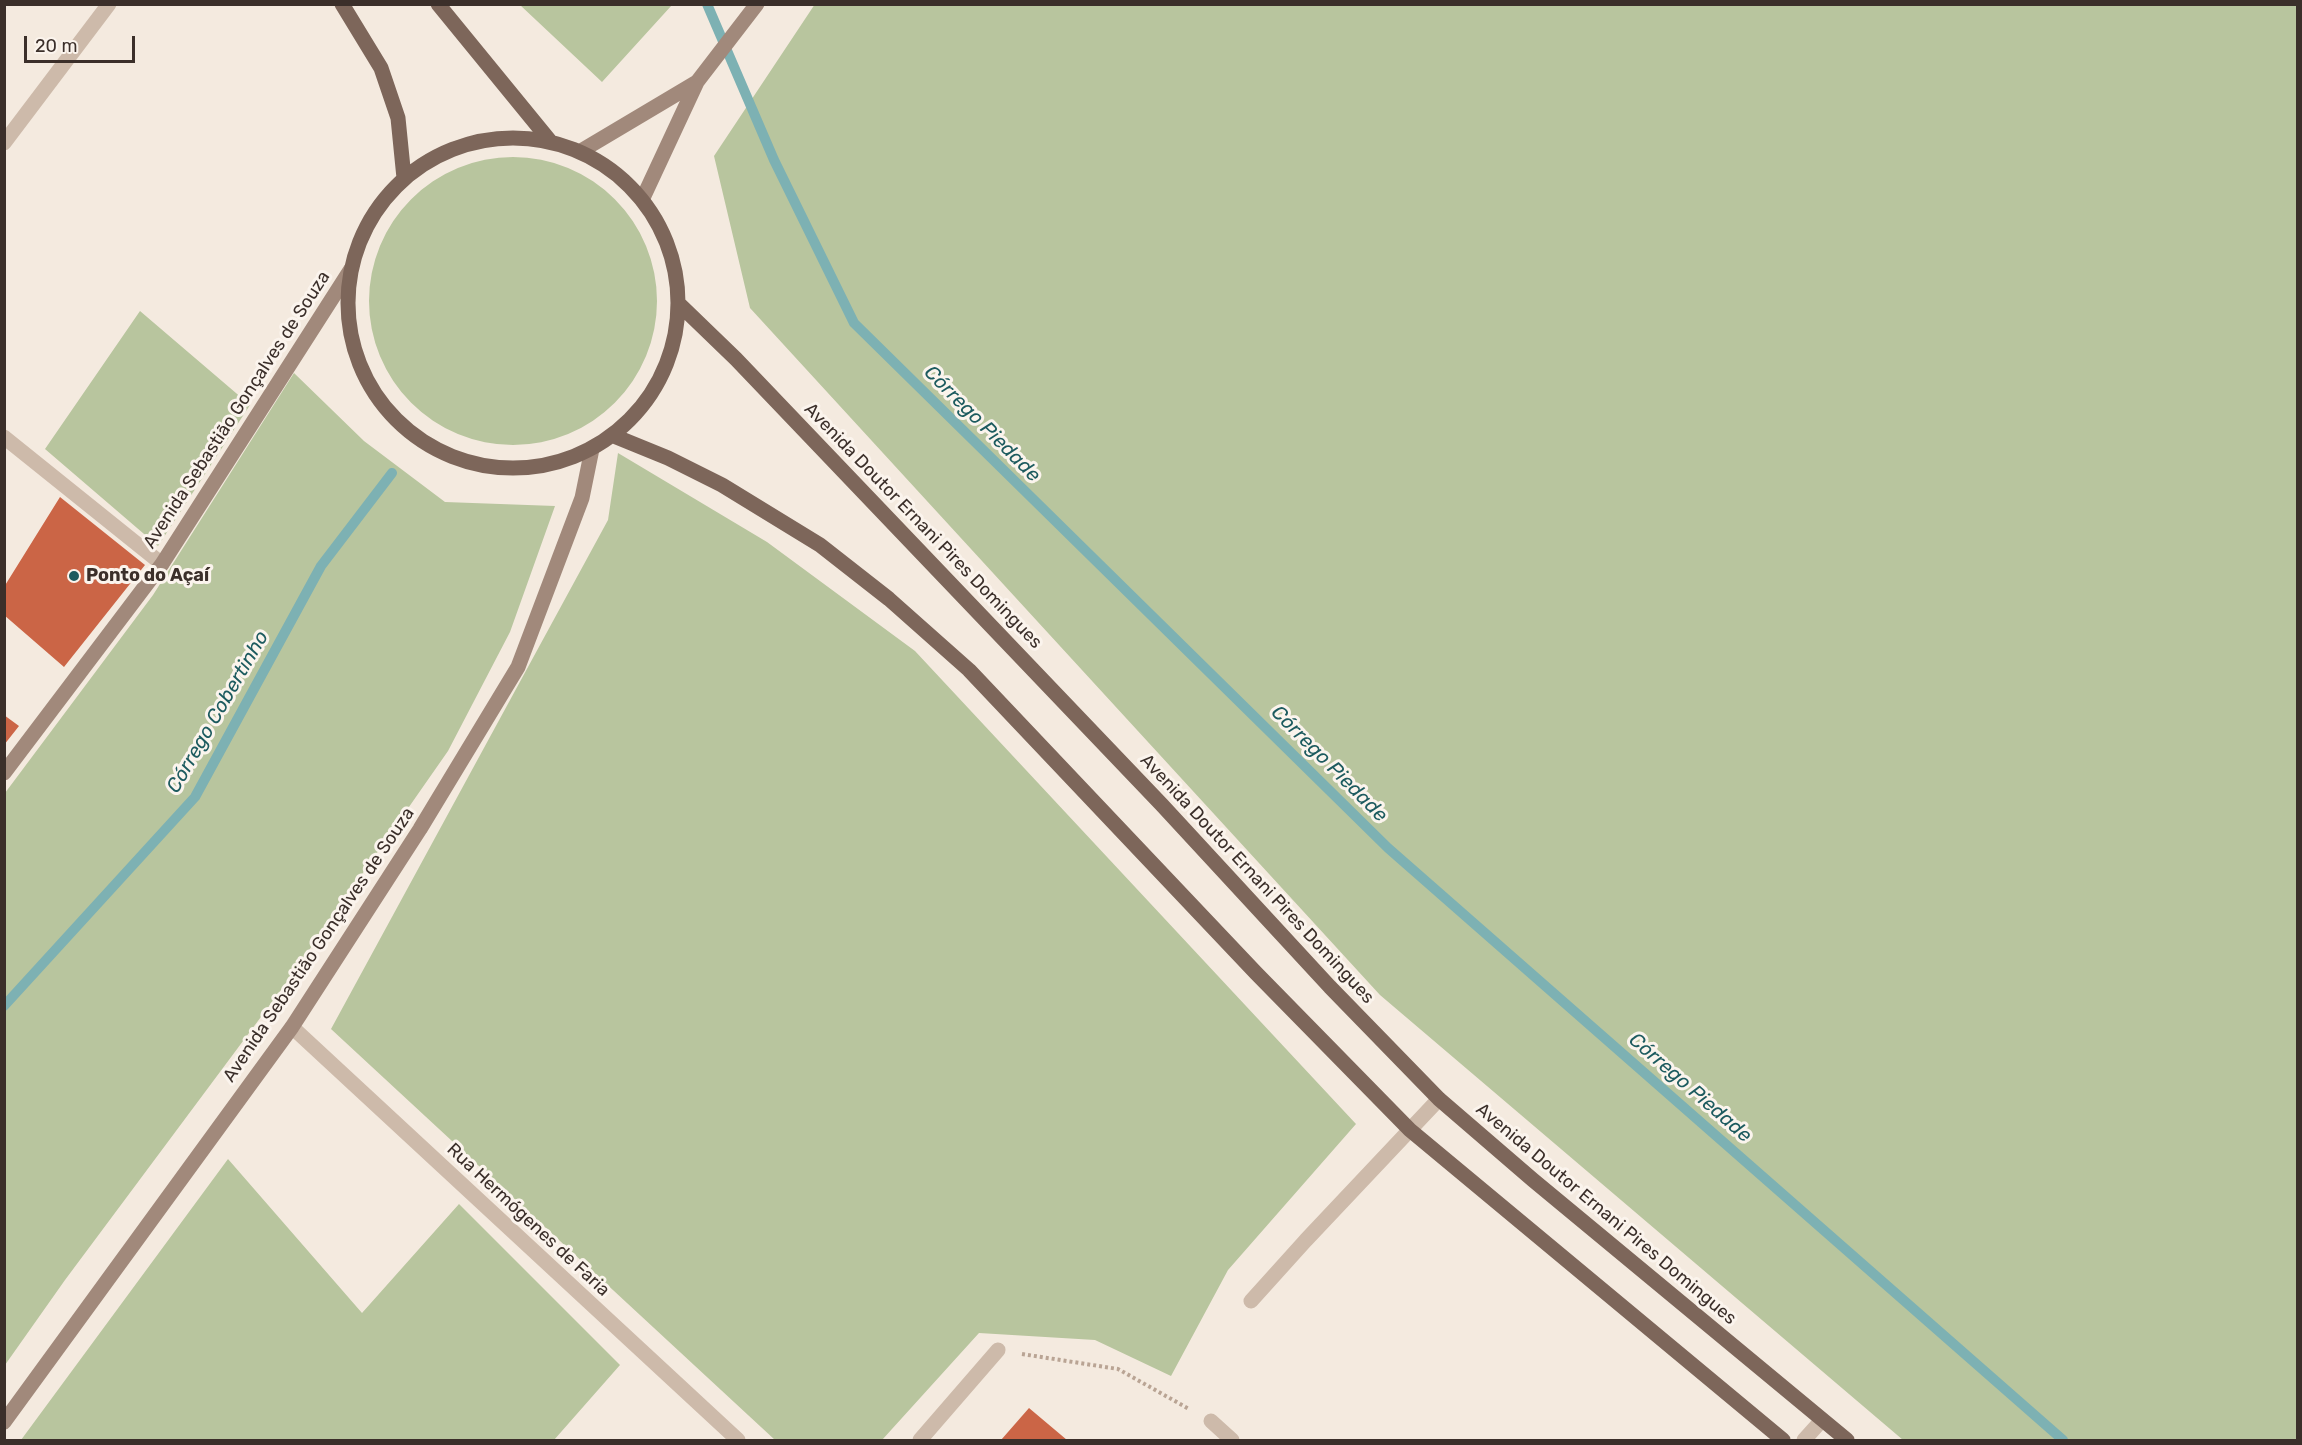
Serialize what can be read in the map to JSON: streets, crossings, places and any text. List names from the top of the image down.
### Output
{
  "streets": {
    "main road": ["Avenida Sebastião Gonçalves de Souza", "Avenida Doutor Ernani Pires Domingues"],
    "street": ["Rua Hermógenes de Faria"]
  },
  "crossings": [
    ["Avenida Sebastião Gonçalves de Souza", "Rua Hermógenes de Faria"]
  ],
  "water": ["Córrego Piedade", "Córrego Cobertinho"],
  "places": ["Ponto do Açaí"],
  "scale_bar": "20 m"
}
